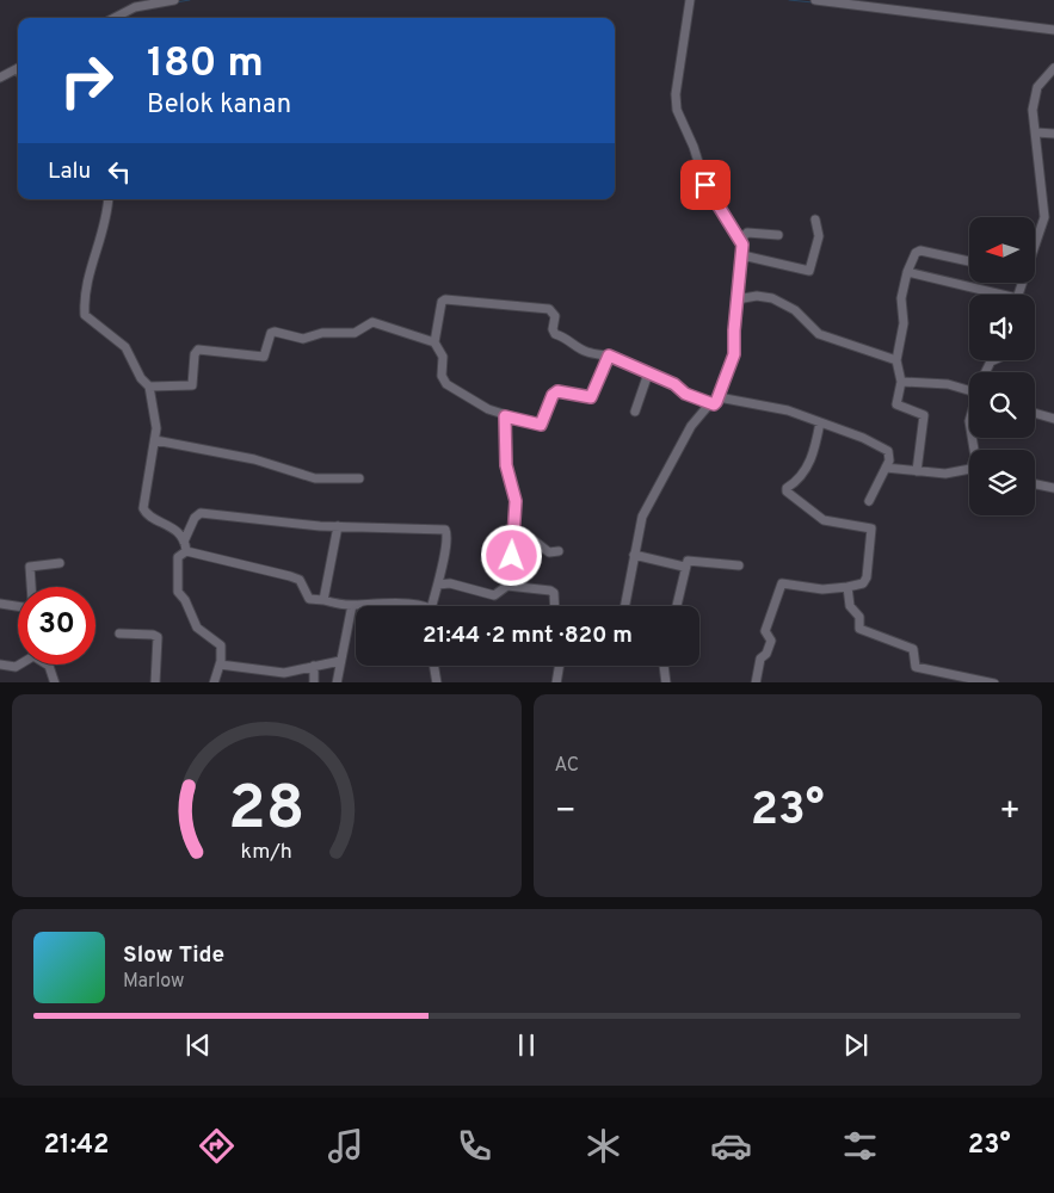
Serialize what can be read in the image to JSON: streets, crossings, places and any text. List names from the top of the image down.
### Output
{
  "north": "left",
  "page": {
    "turn": ["180 m", "Belok kanan"],
    "then": "Lalu",
    "limit": "30",
    "trip": "21:44 · 2 mnt · 820 m",
    "tile": "AC",
    "heat": ["−", "23°", "+"],
    "song": ["Slow Tide", "Marlow"],
    "tabs": ["21:42", "23°"],
    "gauge": ["28", "km/h"]
  }
}
